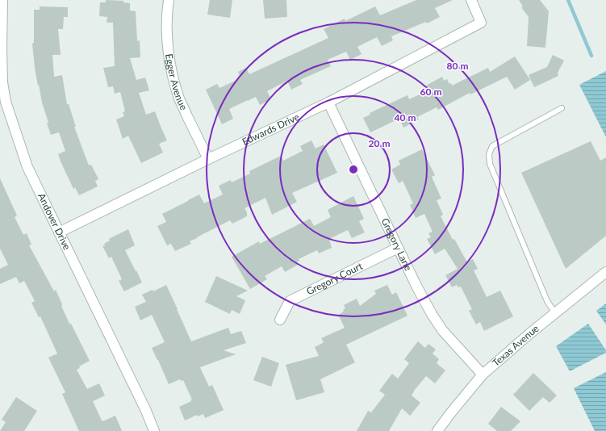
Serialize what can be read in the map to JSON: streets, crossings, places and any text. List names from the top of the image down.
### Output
{
  "streets": {
    "street": [
      "Egger Avenue",
      "Edwards Drive",
      "Andover Drive",
      "Gregory Lane",
      "Gregory Court",
      "Texas Avenue"
    ]
  },
  "crossings": [
    ["Egger Avenue", "Edwards Drive"],
    ["Edwards Drive", "Andover Drive"],
    ["Edwards Drive", "Gregory Lane"],
    ["Gregory Lane", "Gregory Court"],
    ["Gregory Lane", "Texas Avenue"]
  ],
  "rings": [
    "80 m",
    "60 m",
    "40 m",
    "20 m"
  ]
}
